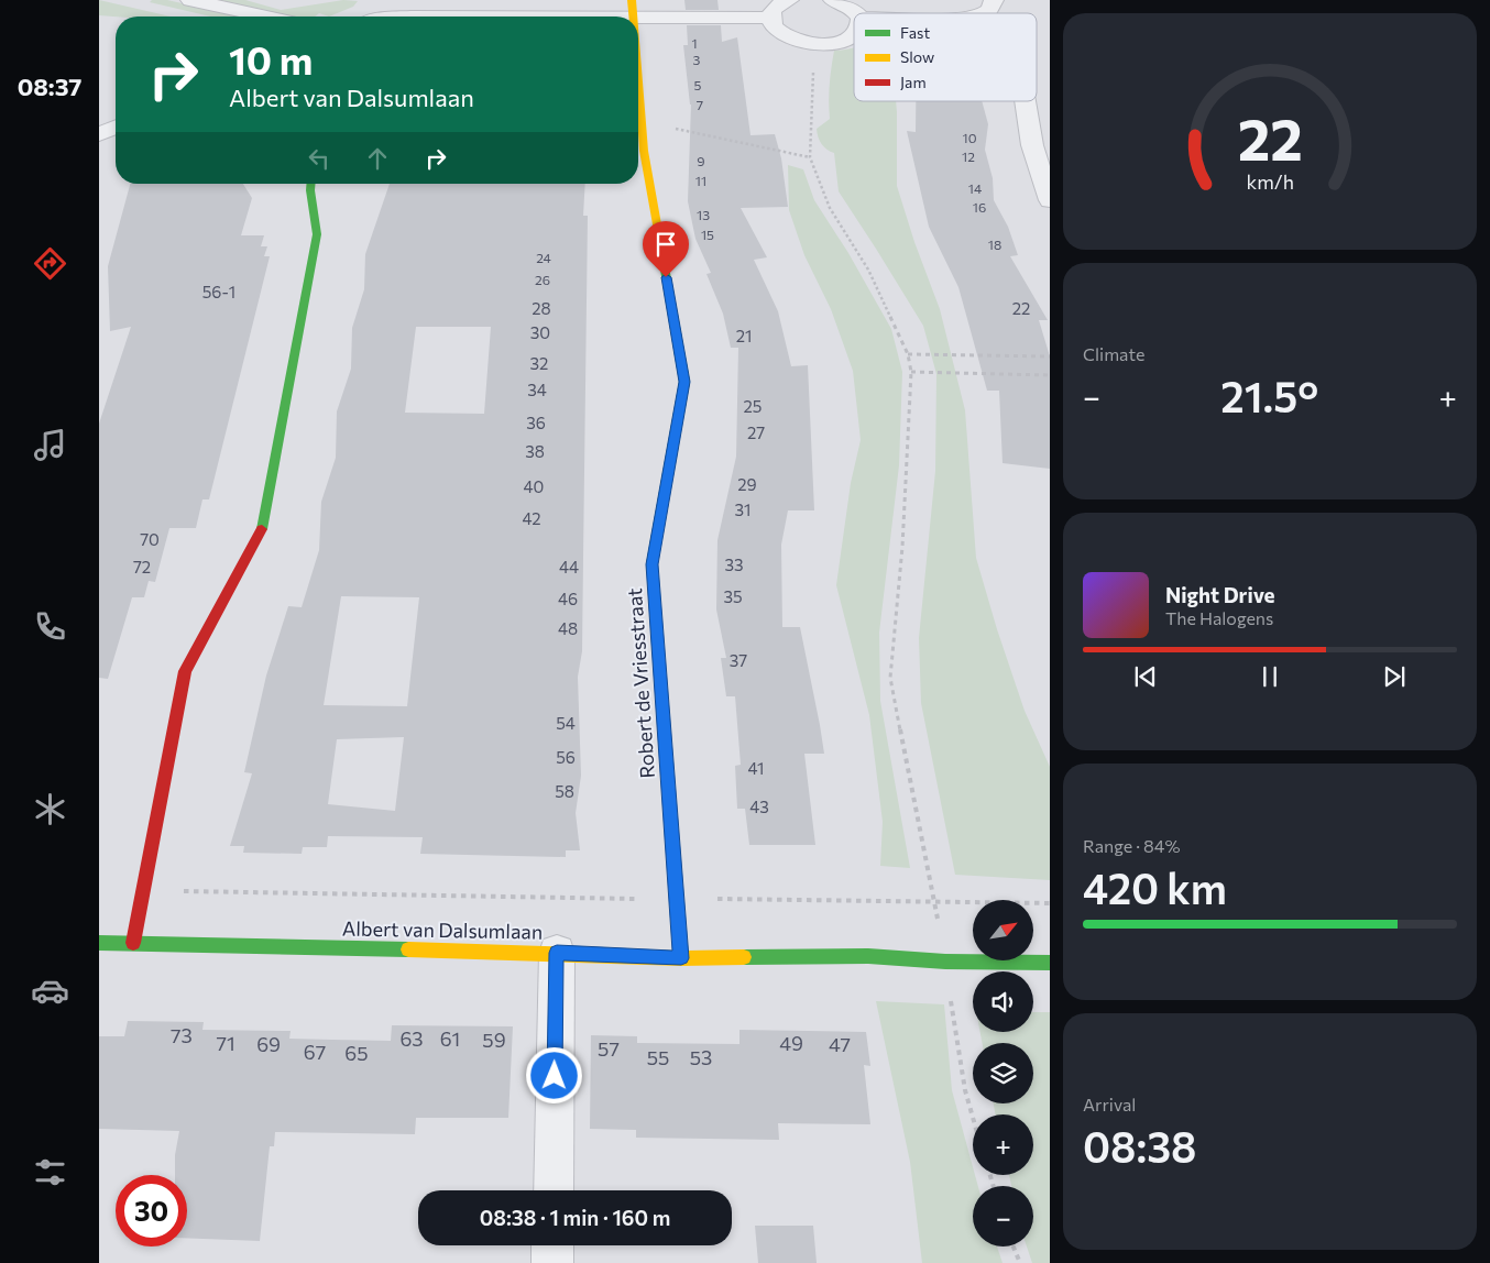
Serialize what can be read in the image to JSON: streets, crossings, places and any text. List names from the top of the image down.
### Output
{
  "streets": {
    "street": ["Robert de Vriesstraat", "Albert van Dalsumlaan"]
  },
  "crossings": [
    ["Robert de Vriesstraat", "Albert van Dalsumlaan"]
  ],
  "house_numbers": [
    "1",
    "3",
    "5",
    "7",
    "10",
    "12",
    "9",
    "11",
    "14",
    "16",
    "13",
    "15",
    "18",
    "24",
    "26",
    "56-1",
    "28",
    "22",
    "30",
    "21",
    "32",
    "34",
    "25",
    "36",
    "27",
    "38",
    "29",
    "40",
    "31",
    "42",
    "70",
    "33",
    "72",
    "44",
    "35",
    "46",
    "48",
    "37",
    "54",
    "56",
    "41",
    "58",
    "43",
    "73",
    "63",
    "61",
    "59",
    "71",
    "49",
    "69",
    "47",
    "57",
    "67",
    "65",
    "55",
    "53"
  ],
  "legend": ["Fast", "Slow", "Jam"],
  "north": "top right",
  "page": {
    "tabs": "08:37",
    "turn": ["10 m", "Albert van Dalsumlaan"],
    "tile": [
      "Climate",
      ["Range · 84%", "420 km"],
      ["Arrival", "08:38"]
    ],
    "heat": ["−", "21.5°", "+"],
    "song": ["Night Drive", "The Halogens"],
    "map_buttons": ["+", "−"],
    "limit": "30",
    "trip": "08:38 · 1 min · 160 m",
    "gauge": ["22", "km/h"]
  }
}
